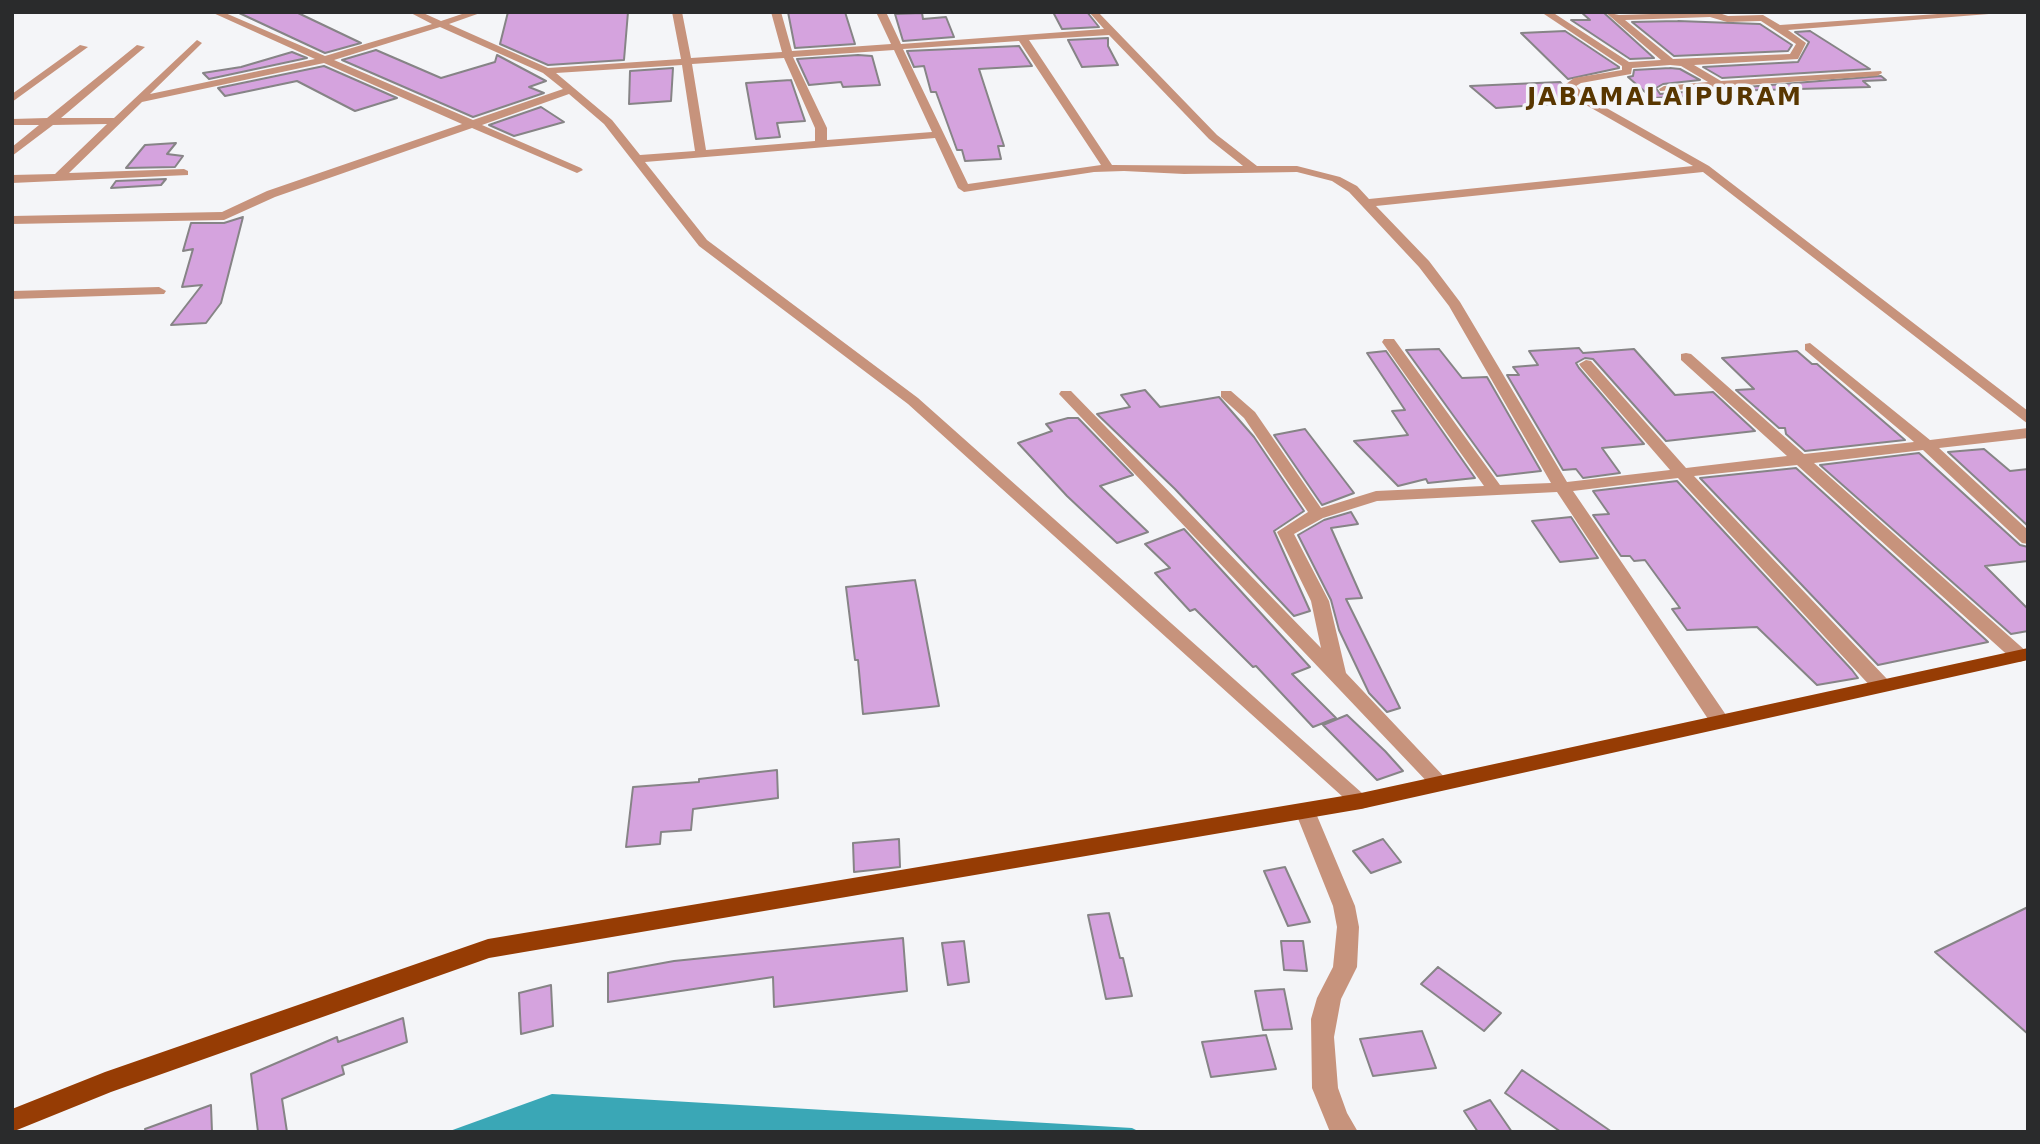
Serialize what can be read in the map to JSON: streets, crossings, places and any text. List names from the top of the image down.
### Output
{
  "districts": ["JABAMALAIPURAM"]
}
